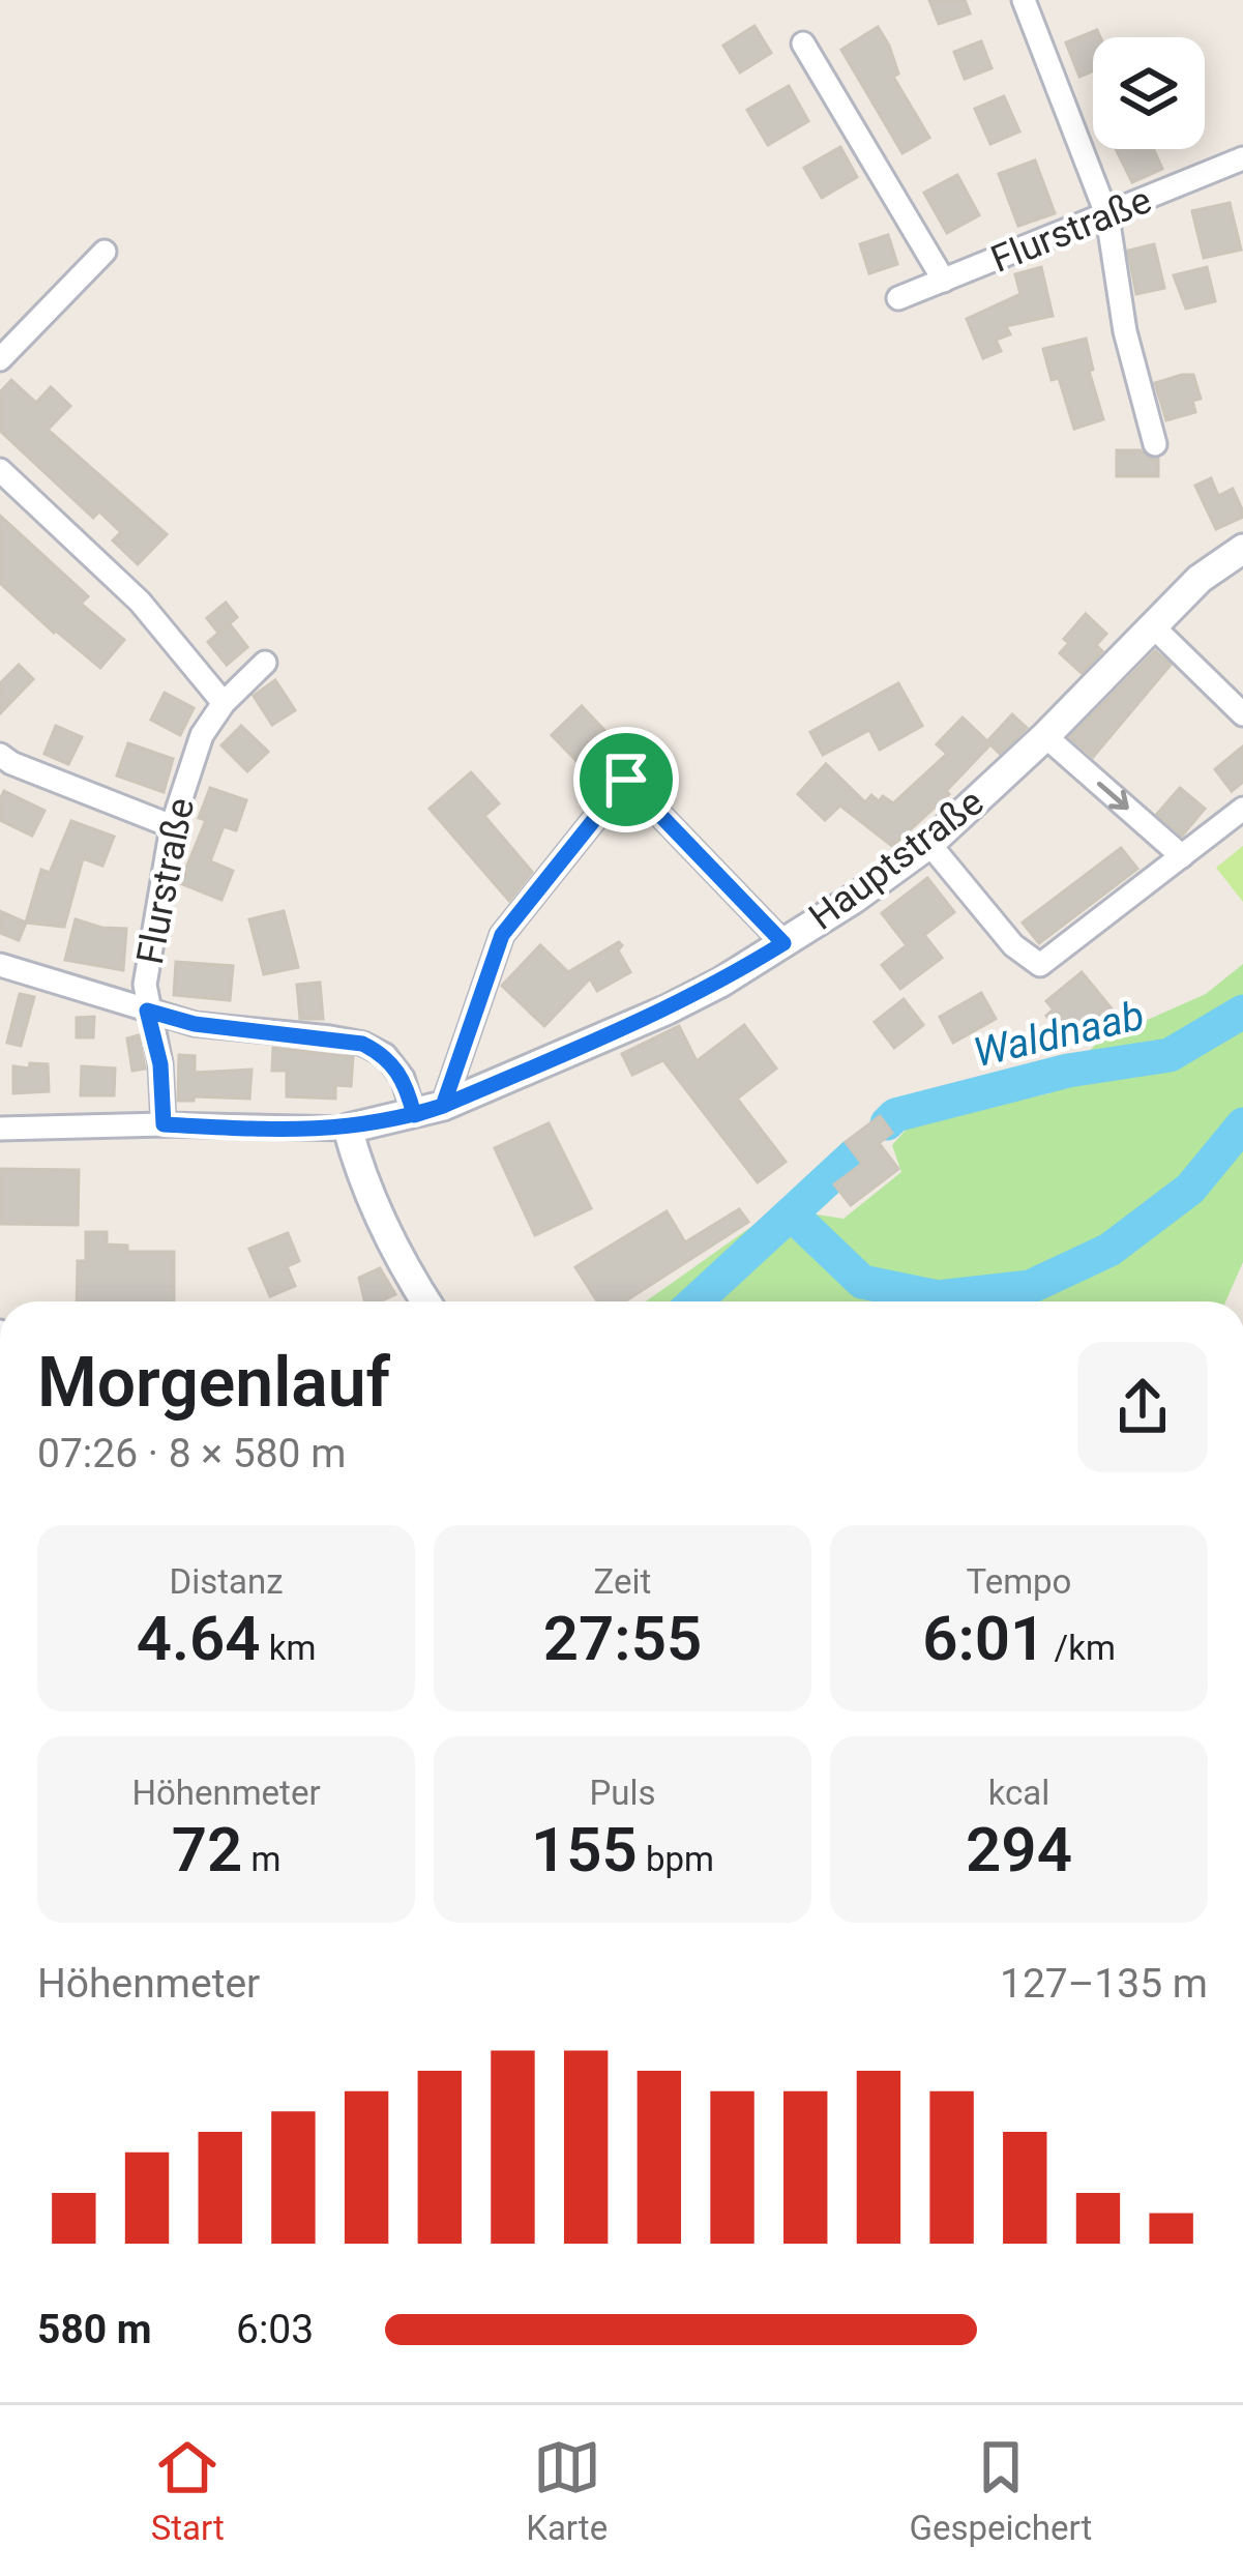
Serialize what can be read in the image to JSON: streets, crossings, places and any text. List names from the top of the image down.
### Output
{
  "streets": {
    "street": ["Flurstraße", "Hauptstraße"]
  },
  "water": ["Waldnaab"],
  "page": {
    "heading": ["Morgenlauf", "07:26 · 8 × 580 m"],
    "stats": [
      ["Distanz", "4.64 km"],
      ["Zeit", "27:55"],
      ["Tempo", "6:01 /km"],
      ["Höhenmeter", "72 m"],
      ["Puls", "155 bpm"],
      ["kcal", "294"]
    ],
    "chart": ["Höhenmeter", "127–135 m"],
    "list": [
      {
        "name": "580 m",
        "note": "6:03"
      }
    ],
    "tabs": ["Start", "Karte", "Gespeichert"]
  }
}
